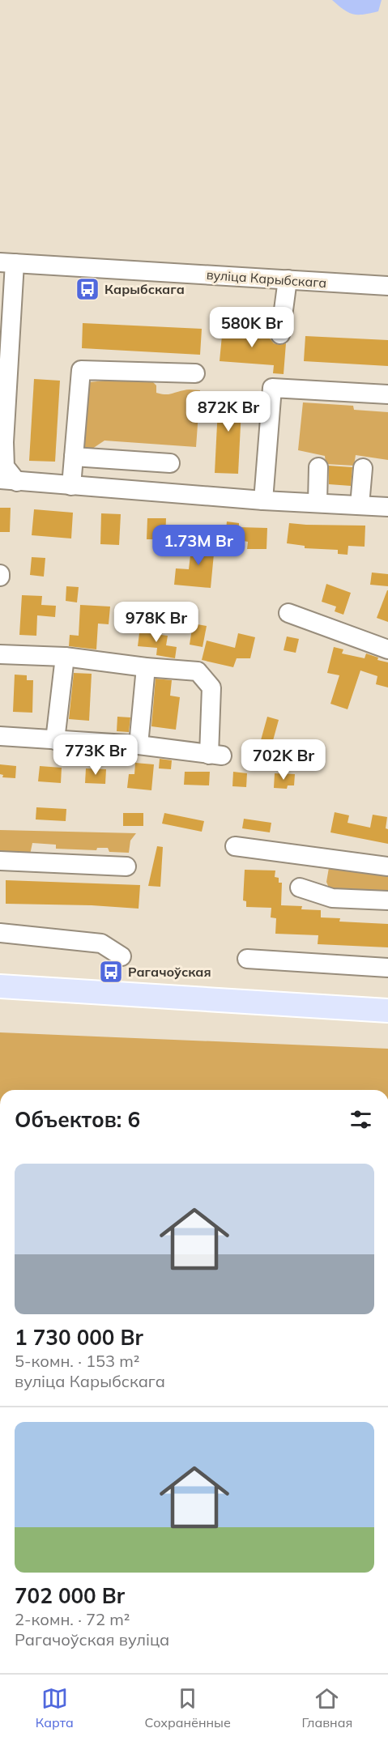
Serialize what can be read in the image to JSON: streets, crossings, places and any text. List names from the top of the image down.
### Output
{
  "streets": {
    "street": ["вуліца Карыбскага"]
  },
  "places": {
    "bus stop": ["Карыбскага", "Рагачоўская"]
  },
  "page": {
    "price": [
      "580K Br",
      "872K Br",
      "1.73M Br",
      "978K Br",
      "773K Br",
      "702K Br"
    ],
    "heading": "Объектов: 6",
    "list": [
      {
        "name": "1 730 000 Br",
        "note": "5-комн. · 153 m² · вуліца Карыбскага"
      },
      {
        "name": "702 000 Br",
        "note": "2-комн. · 72 m² · Рагачоўская вуліца"
      }
    ],
    "tabs": ["Карта", "Сохранённые", "Главная"]
  }
}
